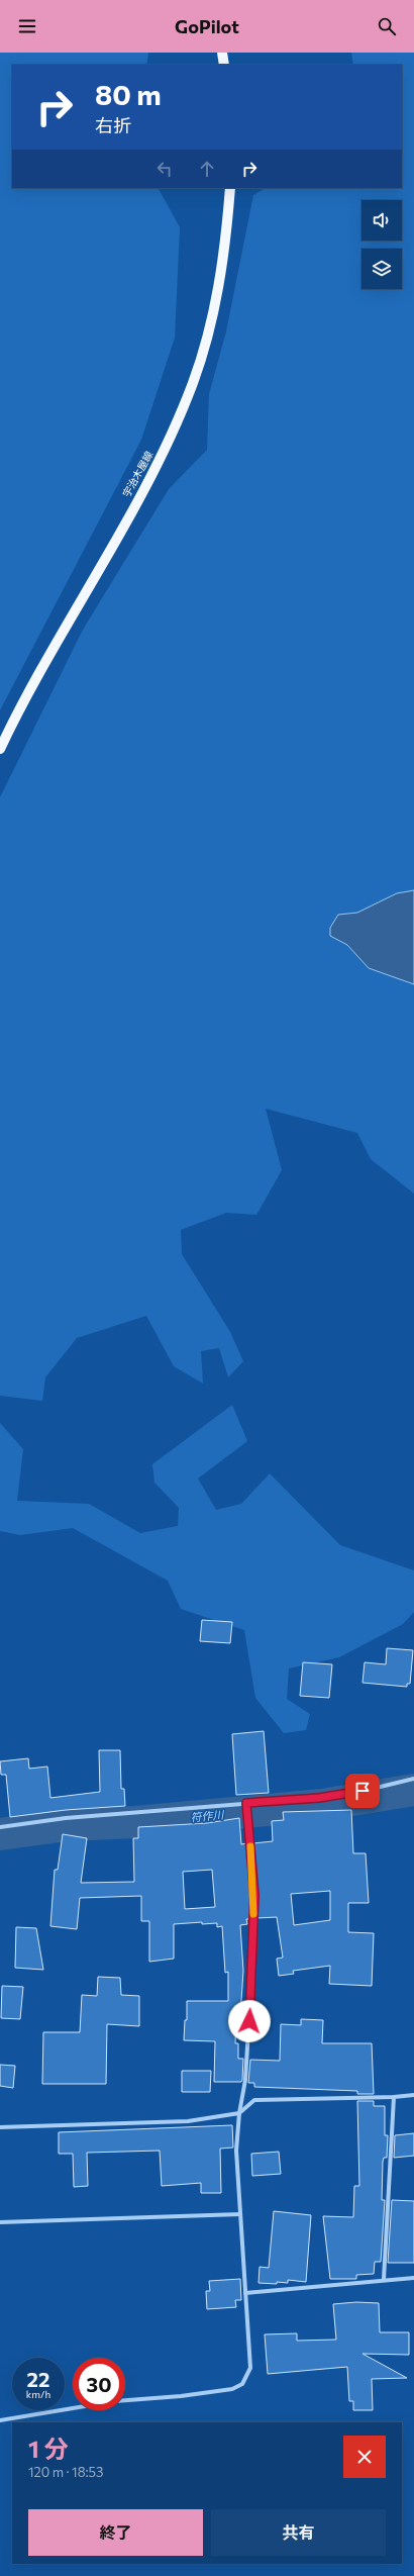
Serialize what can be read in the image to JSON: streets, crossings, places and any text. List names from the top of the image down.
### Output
{
  "streets": {
    "main road": ["宇治木屋線"]
  },
  "water": ["符作川"],
  "page": {
    "header": "GoPilot",
    "turn": ["80 m", "右折"],
    "speed": "22 km/h",
    "limit": "30",
    "heading": ["1 分", "120 m · 18:53"],
    "buttons": ["終了", "共有"]
  }
}
